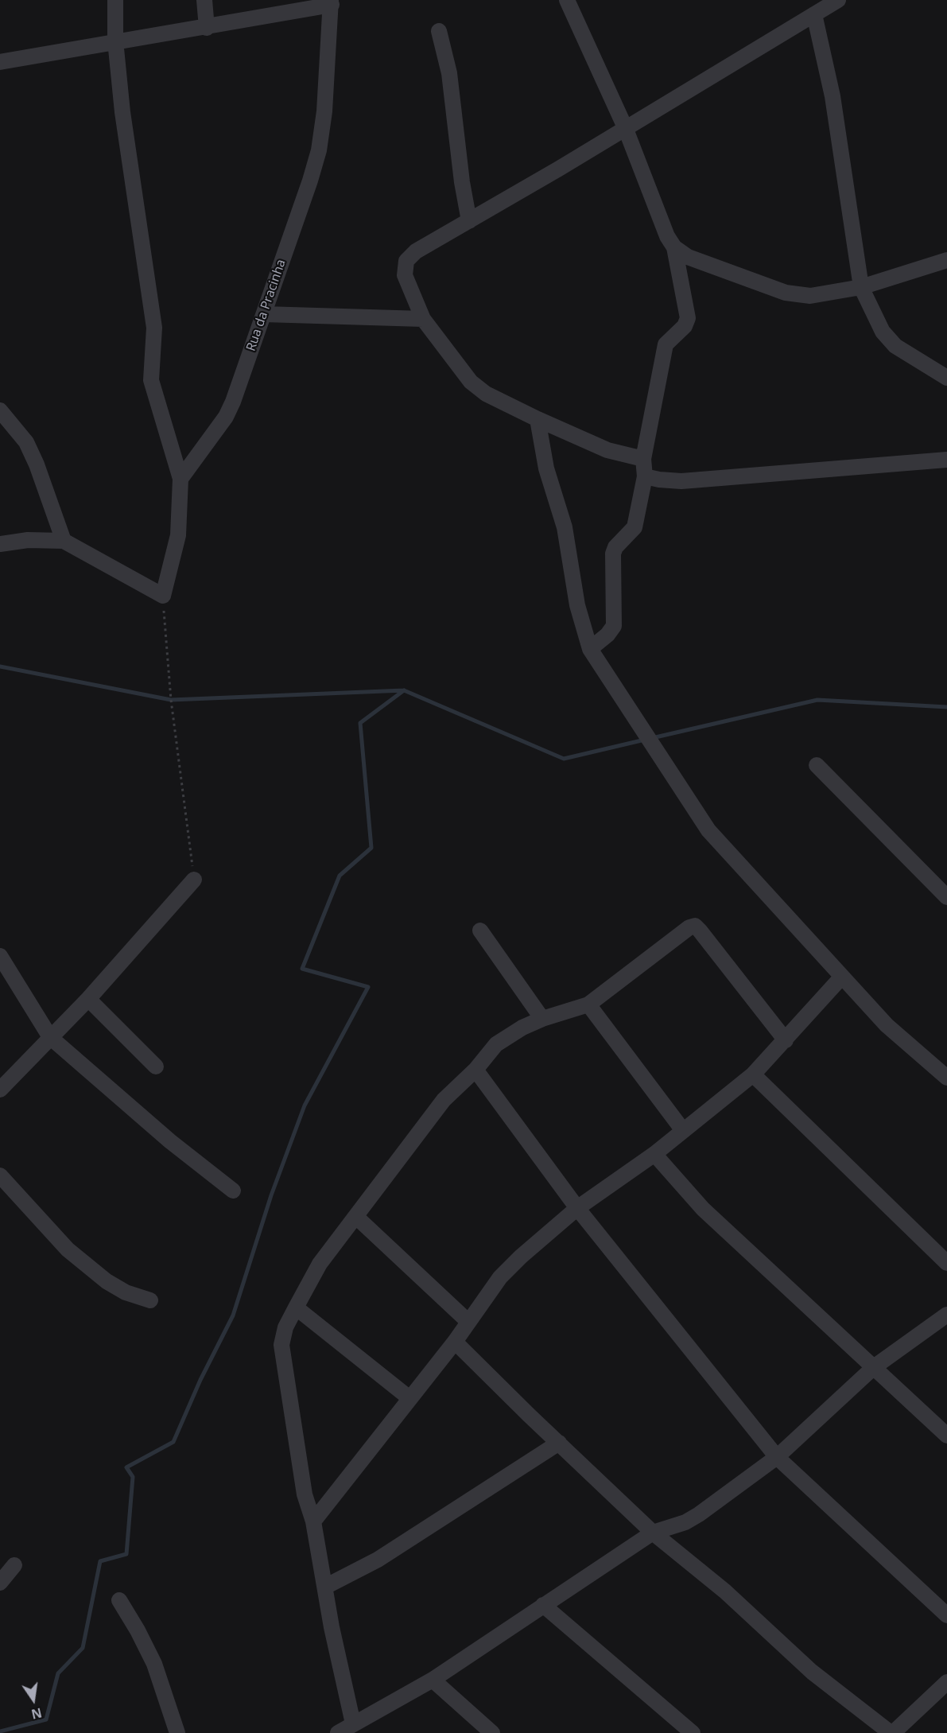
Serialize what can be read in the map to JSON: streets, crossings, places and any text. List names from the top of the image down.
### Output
{
  "streets": {
    "street": ["Rua da Pracinha"]
  },
  "north": "bottom"
}
